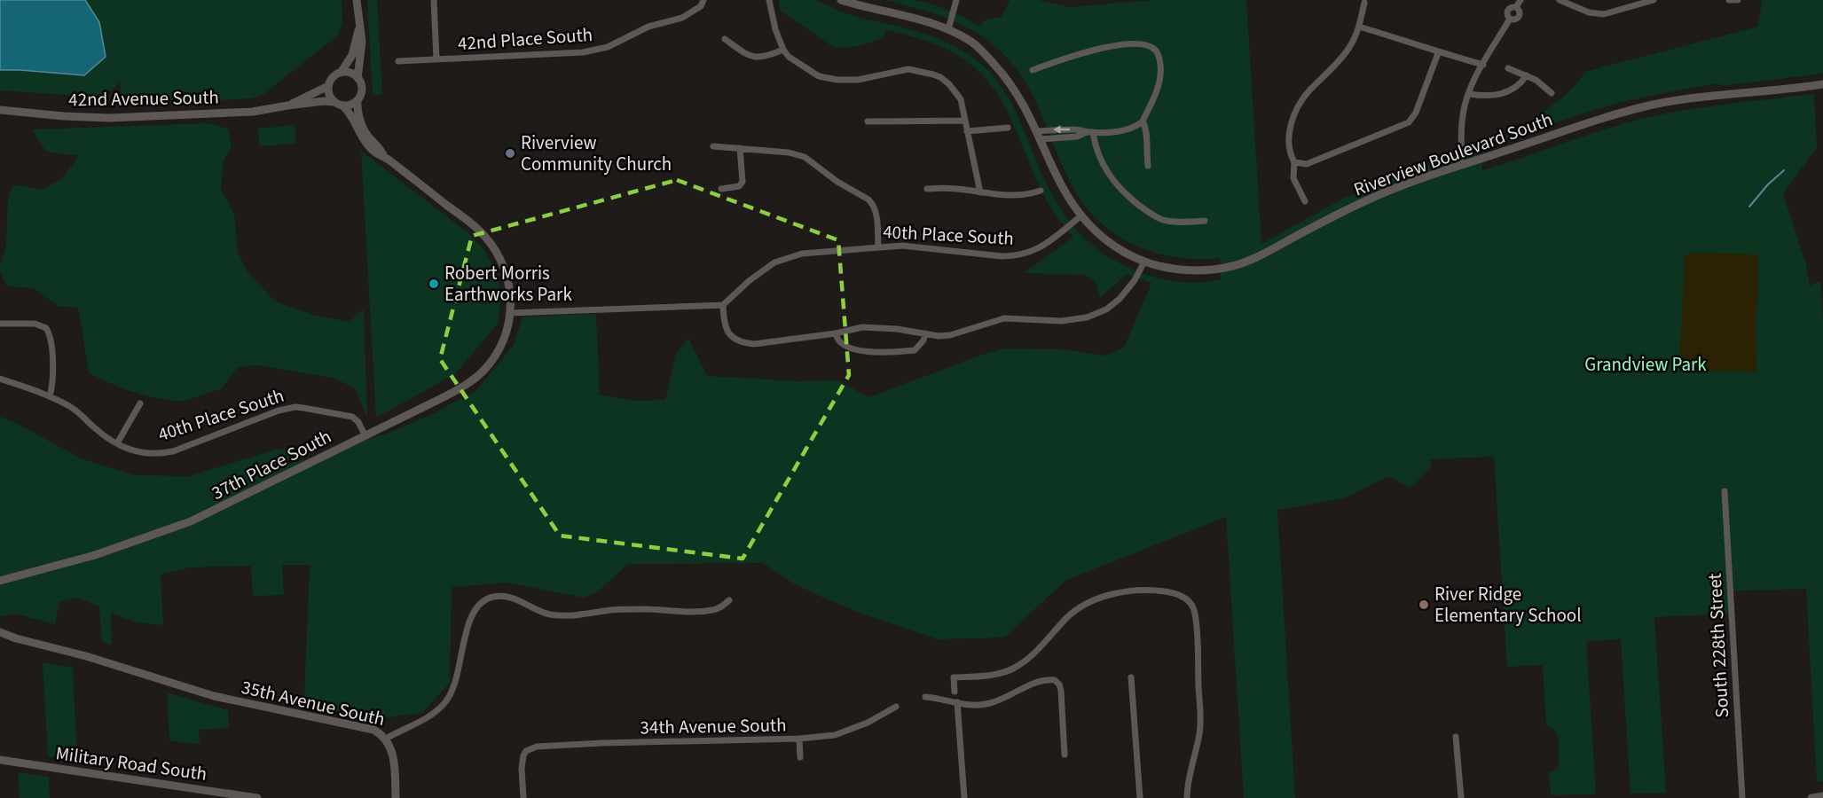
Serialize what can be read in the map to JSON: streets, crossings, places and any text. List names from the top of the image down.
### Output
{
  "streets": {
    "street": [
      "42nd Place South",
      "42nd Avenue South",
      "Riverview Boulevard South",
      "40th Place South",
      "37th Place South",
      "South 228th Street",
      "35th Avenue South",
      "34th Avenue South",
      "Military Road South"
    ]
  },
  "crossings": [
    ["Riverview Boulevard South", "40th Place South"],
    ["40th Place South", "37th Place South"]
  ],
  "parks": ["Grandview Park"],
  "places": ["Riverview Community Church", "Robert Morris Earthworks Park", "River Ridge Elementary School"]
}
